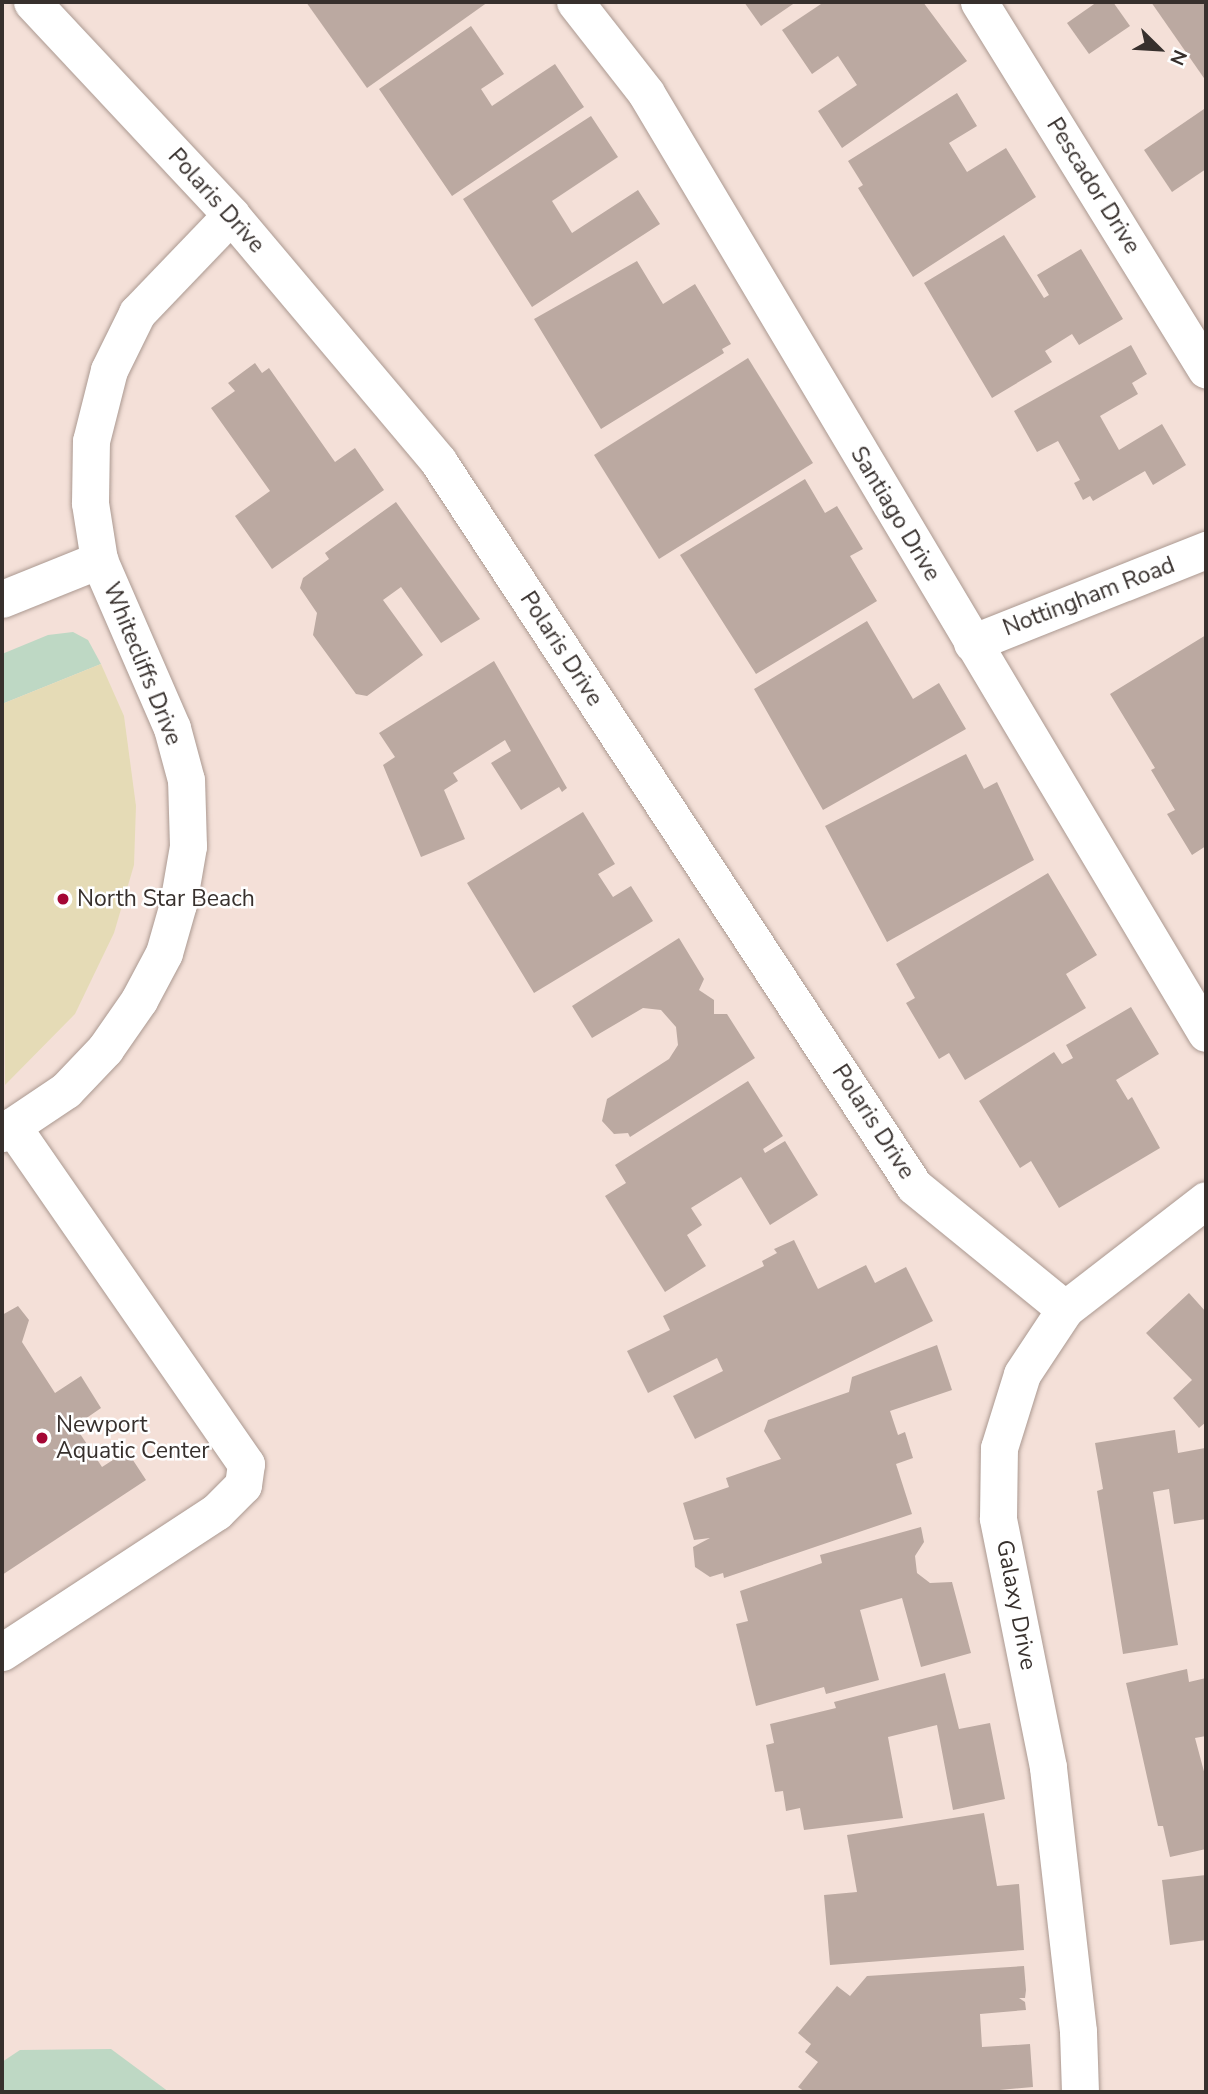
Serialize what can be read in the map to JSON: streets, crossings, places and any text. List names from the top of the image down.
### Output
{
  "streets": {
    "street": [
      "Pescador Drive",
      "Polaris Drive",
      "Santiago Drive",
      "Nottingham Road",
      "Whitecliffs Drive",
      "Galaxy Drive"
    ]
  },
  "crossings": [
    ["Polaris Drive", "Whitecliffs Drive"],
    ["Polaris Drive", "Galaxy Drive"],
    ["Santiago Drive", "Nottingham Road"]
  ],
  "places": ["North Star Beach", "Newport Aquatic Center"],
  "north": "bottom right"
}
